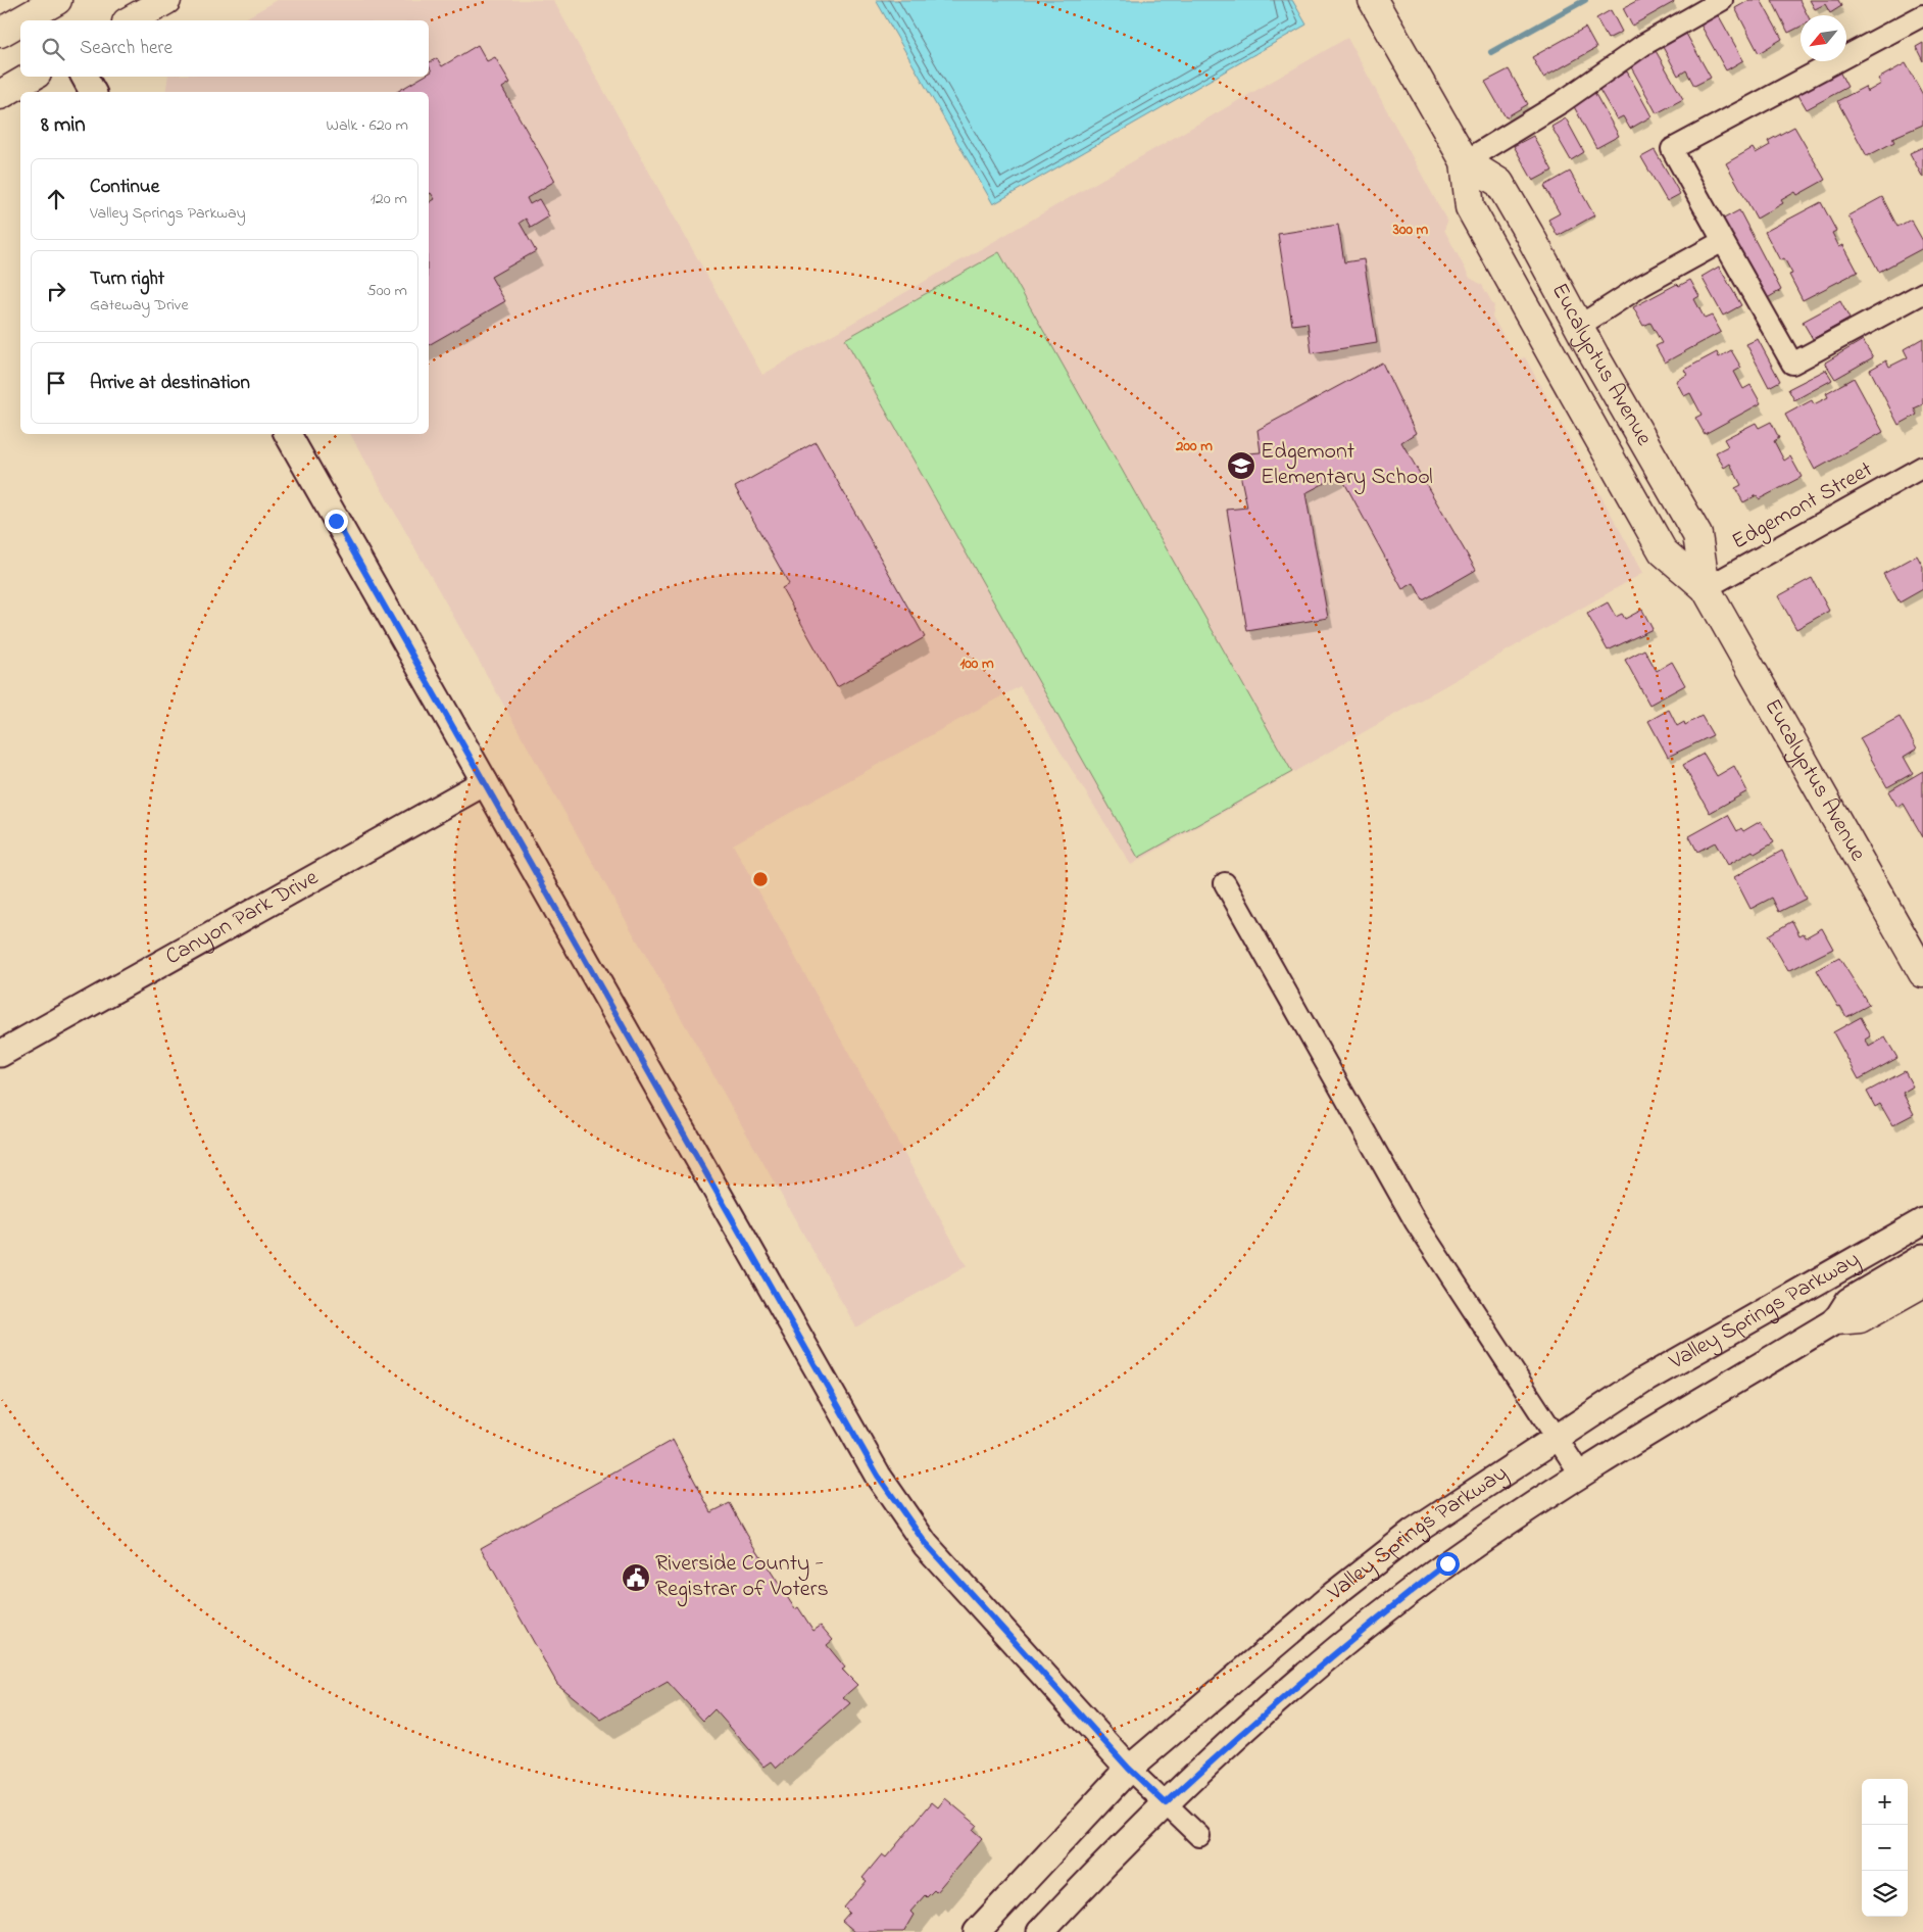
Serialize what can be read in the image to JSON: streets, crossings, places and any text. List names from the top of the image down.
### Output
{
  "streets": {
    "main road": ["Eucalyptus Avenue"],
    "street": ["Edgemont Street", "Canyon Park Drive", "Valley Springs Parkway"]
  },
  "crossings": [
    ["Eucalyptus Avenue", "Edgemont Street"]
  ],
  "places": {
    "school or university": ["Edgemont Elementary School"],
    "public building": ["Riverside County - Registrar of Voters"]
  },
  "north": "bottom left",
  "page": {
    "search": "Search here",
    "heading": ["8 min", "Walk · 620 m"],
    "list": [
      ["Continue", "Valley Springs Parkway", "120 m"],
      ["Turn right", "Gateway Drive", "500 m"],
      "Arrive at destination"
    ],
    "map_buttons": ["+", "−"]
  },
  "rings": ["300 m", "200 m", "100 m"]
}
